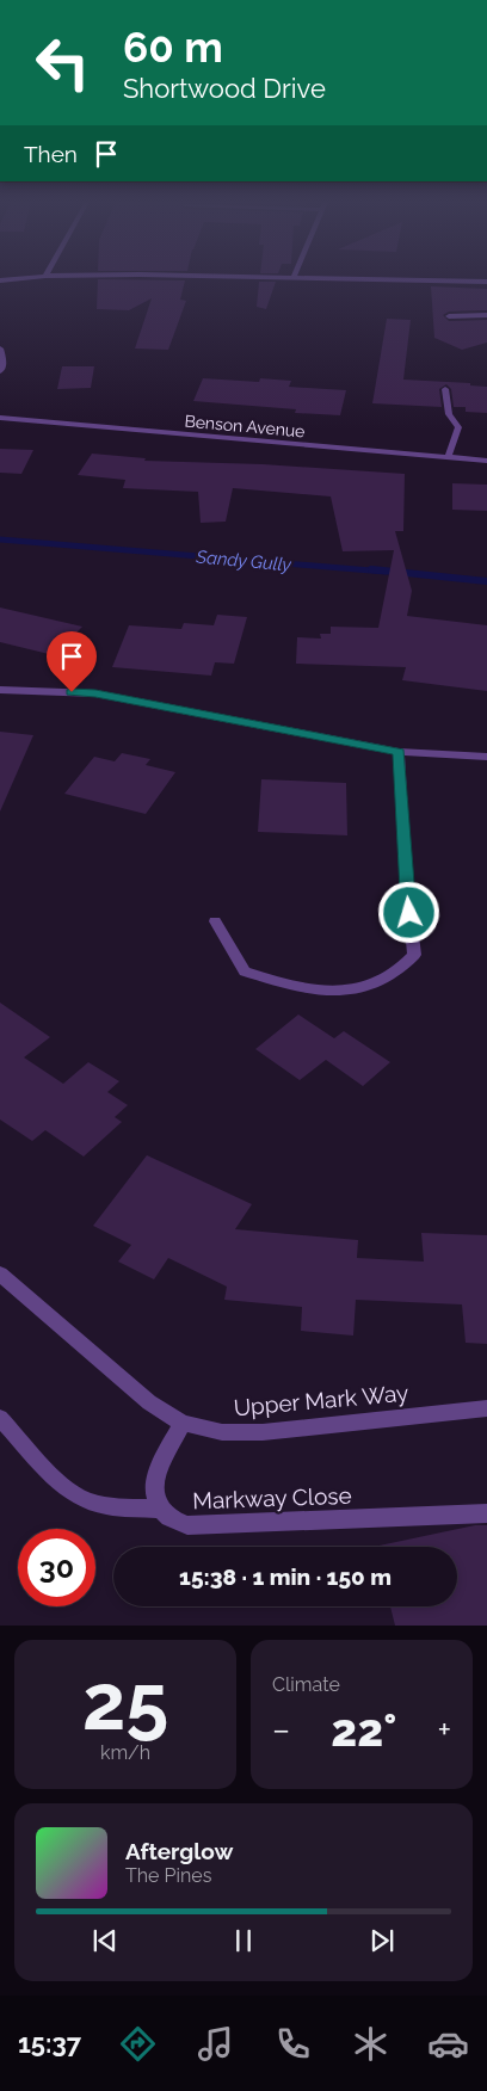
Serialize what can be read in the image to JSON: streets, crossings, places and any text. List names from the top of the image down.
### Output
{
  "streets": {
    "street": ["Benson Avenue", "Upper Mark Way", "Markway Close"]
  },
  "water": ["Sandy Gully"],
  "page": {
    "turn": ["60 m", "Shortwood Drive"],
    "then": "Then",
    "limit": "30",
    "trip": "15:38 · 1 min · 150 m",
    "tile": [
      ["25", "km/h"],
      "Climate"
    ],
    "heat": ["−", "22°", "+"],
    "song": ["Afterglow", "The Pines"],
    "tabs": "15:37"
  }
}
